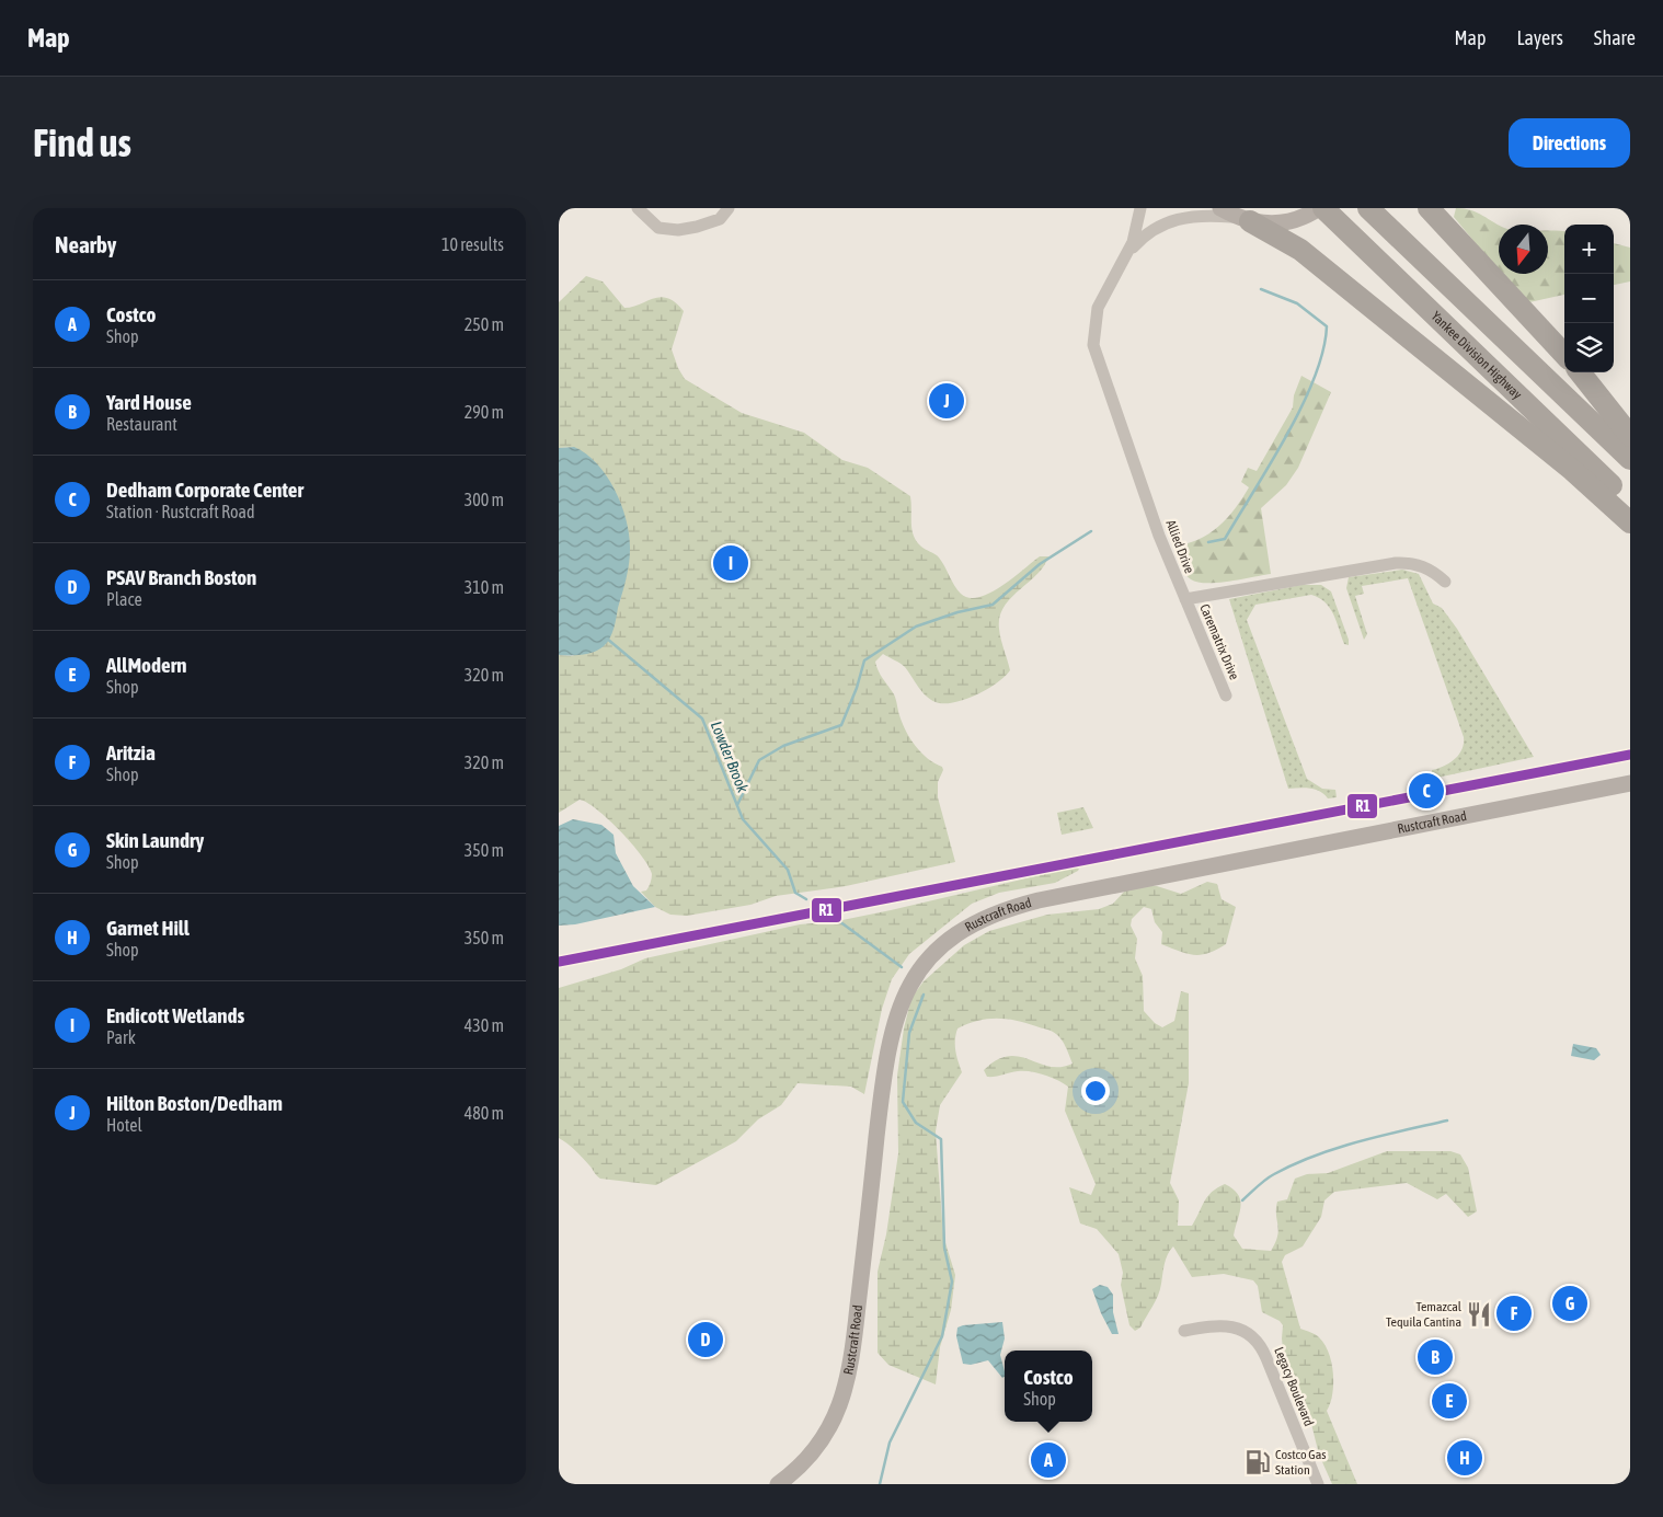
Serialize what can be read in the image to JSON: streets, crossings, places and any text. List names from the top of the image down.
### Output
{
  "streets": {
    "highway": ["Yankee Division Highway"],
    "main road": ["Rustcraft Road"],
    "street": ["Allied Drive", "Carematrix Drive", "Legacy Boulevard"]
  },
  "crossings": [
    ["Allied Drive", "Carematrix Drive"]
  ],
  "water": ["Lowder Brook"],
  "places": {
    "restaurant": ["Temazcal Tequila Cantina"],
    "fuel station": ["Costco Gas Station"]
  },
  "lines": ["transit line R1"],
  "north": "bottom",
  "page": {
    "header": "Map",
    "nav": ["Map", "Layers", "Share"],
    "buttons": "Directions",
    "title": "Find us",
    "heading": ["Nearby", "10 results"],
    "map_buttons": ["+", "−"],
    "list": [
      {
        "mark": "A",
        "name": "Costco",
        "note": "Shop",
        "value": "250 m"
      },
      {
        "mark": "B",
        "name": "Yard House",
        "note": "Restaurant",
        "value": "290 m"
      },
      {
        "mark": "C",
        "name": "Dedham Corporate Center",
        "note": "Station · Rustcraft Road",
        "value": "300 m"
      },
      {
        "mark": "D",
        "name": "PSAV Branch Boston",
        "note": "Place",
        "value": "310 m"
      },
      {
        "mark": "E",
        "name": "AllModern",
        "note": "Shop",
        "value": "320 m"
      },
      {
        "mark": "F",
        "name": "Aritzia",
        "note": "Shop",
        "value": "320 m"
      },
      {
        "mark": "G",
        "name": "Skin Laundry",
        "note": "Shop",
        "value": "350 m"
      },
      {
        "mark": "H",
        "name": "Garnet Hill",
        "note": "Shop",
        "value": "350 m"
      },
      {
        "mark": "I",
        "name": "Endicott Wetlands",
        "note": "Park",
        "value": "430 m"
      },
      {
        "mark": "J",
        "name": "Hilton Boston/Dedham",
        "note": "Hotel",
        "value": "480 m"
      }
    ],
    "pins": [
      "J",
      "I",
      "C",
      "G",
      "F",
      "D",
      "B",
      "E",
      "H",
      "A"
    ],
    "popup": ["Costco", "Shop"]
  }
}
